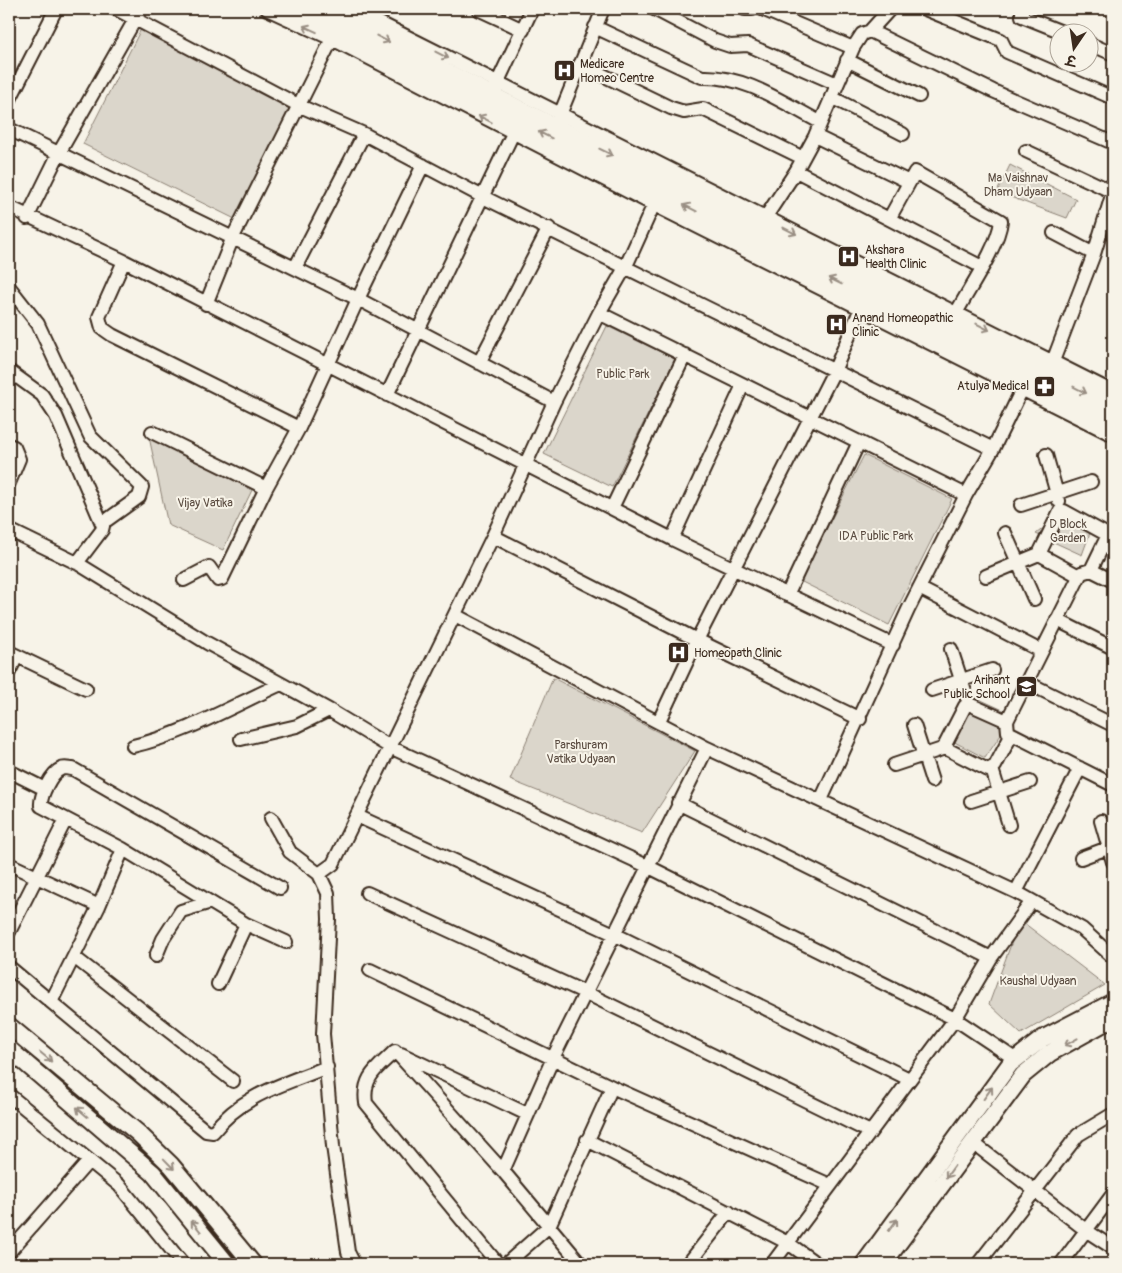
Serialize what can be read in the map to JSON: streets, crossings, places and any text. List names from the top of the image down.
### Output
{
  "parks": [
    "Ma Vaishnav Dham Udyaan",
    "Public Park",
    "Vijay Vatika",
    "D Block Garden",
    "IDA Public Park",
    "Parshuram Vatika Udyaan",
    "Kaushal Udyaan"
  ],
  "places": {
    "hospital": [
      "Medicare Homeo Centre",
      "Akshara Health Clinic",
      "Anand Homeopathic Clinic",
      "Homeopath Clinic"
    ],
    "pharmacy": ["Atulya Medical"],
    "school or university": ["Arihant Public School"]
  },
  "north": "bottom"
}
